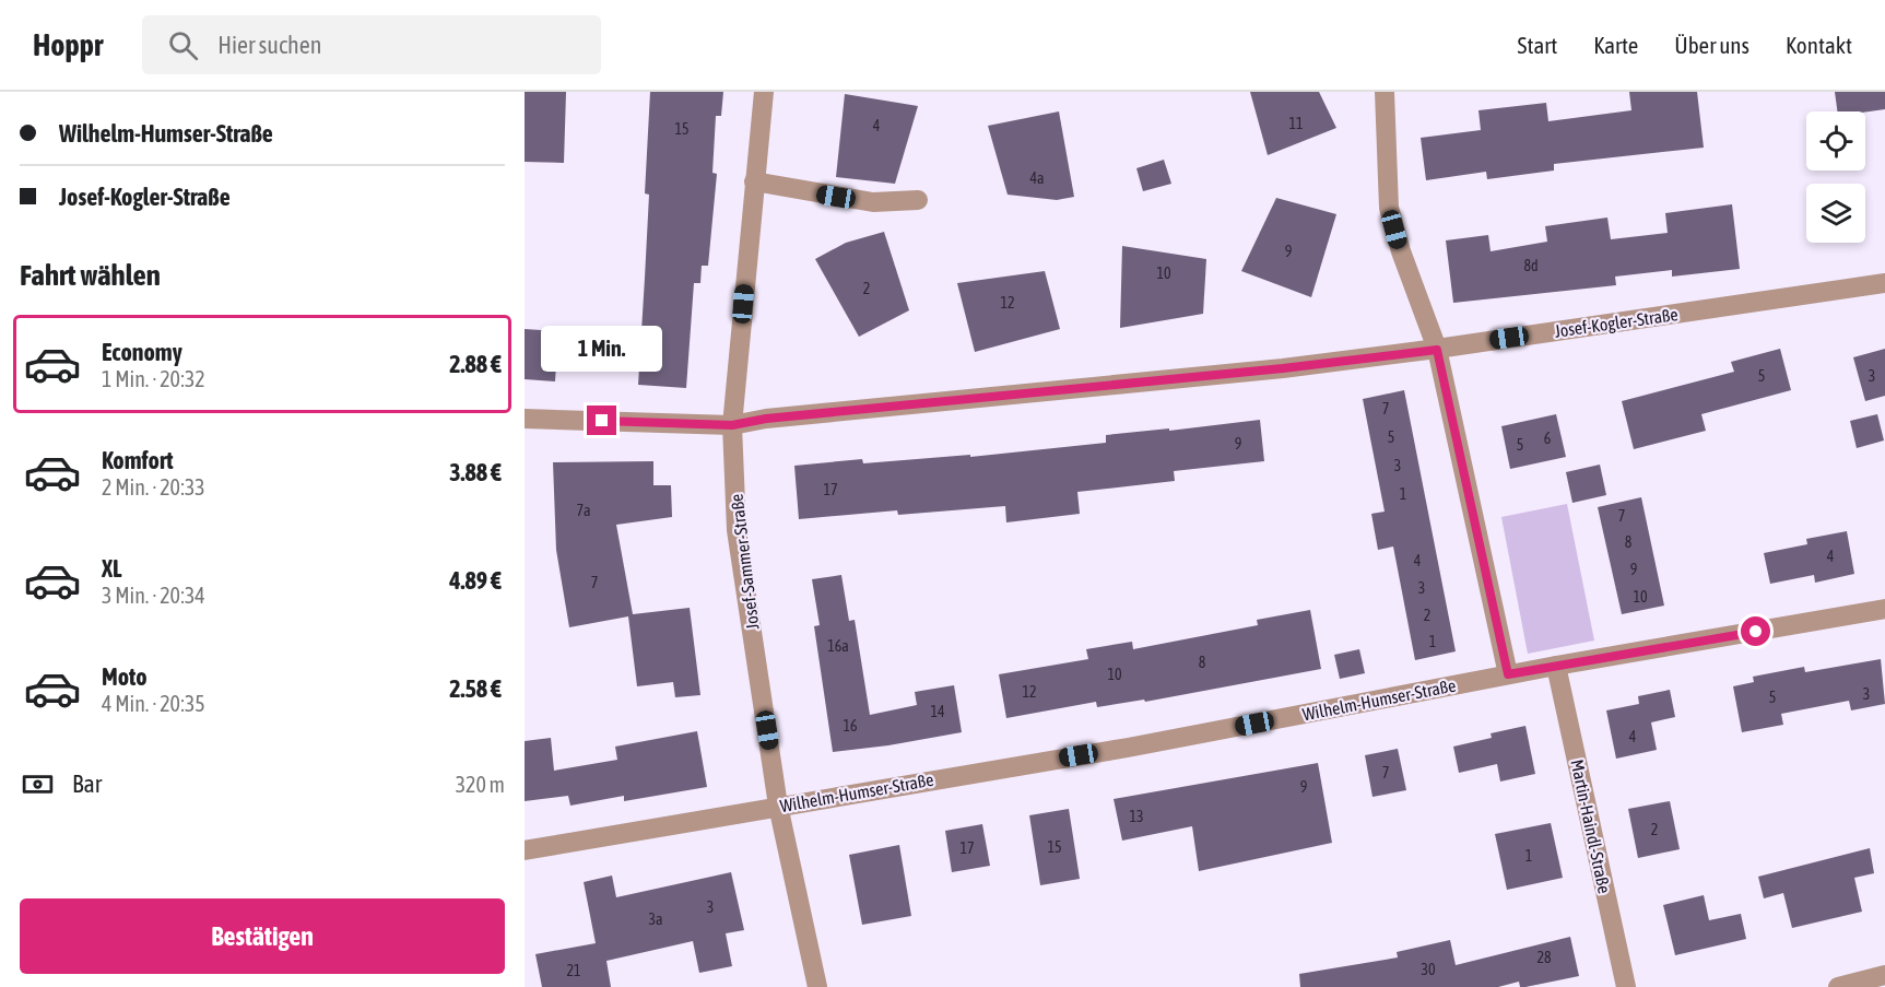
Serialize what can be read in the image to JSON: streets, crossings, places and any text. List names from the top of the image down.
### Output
{
  "streets": {
    "street": [
      "Josef-Kogler-Straße",
      "Josef-Sammer-Straße",
      "Wilhelm-Humser-Straße",
      "Martin-Haindl-Straße"
    ]
  },
  "crossings": [
    ["Josef-Kogler-Straße", "Josef-Sammer-Straße"],
    ["Josef-Sammer-Straße", "Wilhelm-Humser-Straße"],
    ["Wilhelm-Humser-Straße", "Martin-Haindl-Straße"]
  ],
  "house_numbers": [
    "11",
    "4",
    "15",
    "4a",
    "9",
    "8d",
    "10",
    "2",
    "12",
    "5",
    "3",
    "7",
    "5",
    "6",
    "9",
    "5",
    "3",
    "17",
    "1",
    "7a",
    "7",
    "8",
    "4",
    "4",
    "9",
    "7",
    "3",
    "10",
    "2",
    "1",
    "16a",
    "8",
    "10",
    "12",
    "3",
    "5",
    "14",
    "16",
    "4",
    "7",
    "9",
    "13",
    "2",
    "15",
    "17",
    "1",
    "3",
    "3a",
    "28",
    "30",
    "21"
  ],
  "page": {
    "header": "Hoppr",
    "search": "Hier suchen",
    "nav": [
      "Start",
      "Karte",
      "Über uns",
      "Kontakt"
    ],
    "banner": ["Wilhelm-Humser-Straße", "Josef-Kogler-Straße"],
    "heading": "Fahrt wählen",
    "list": [
      {
        "name": "Economy",
        "note": "1 Min. · 20:32",
        "value": "2.88 €"
      },
      {
        "name": "Komfort",
        "note": "2 Min. · 20:33",
        "value": "3.88 €"
      },
      {
        "name": "XL",
        "note": "3 Min. · 20:34",
        "value": "4.89 €"
      },
      {
        "name": "Moto",
        "note": "4 Min. · 20:35",
        "value": "2.58 €"
      }
    ],
    "bubble": "1 Min.",
    "pay": ["Bar", "320 m"],
    "buttons": "Bestätigen"
  }
}
